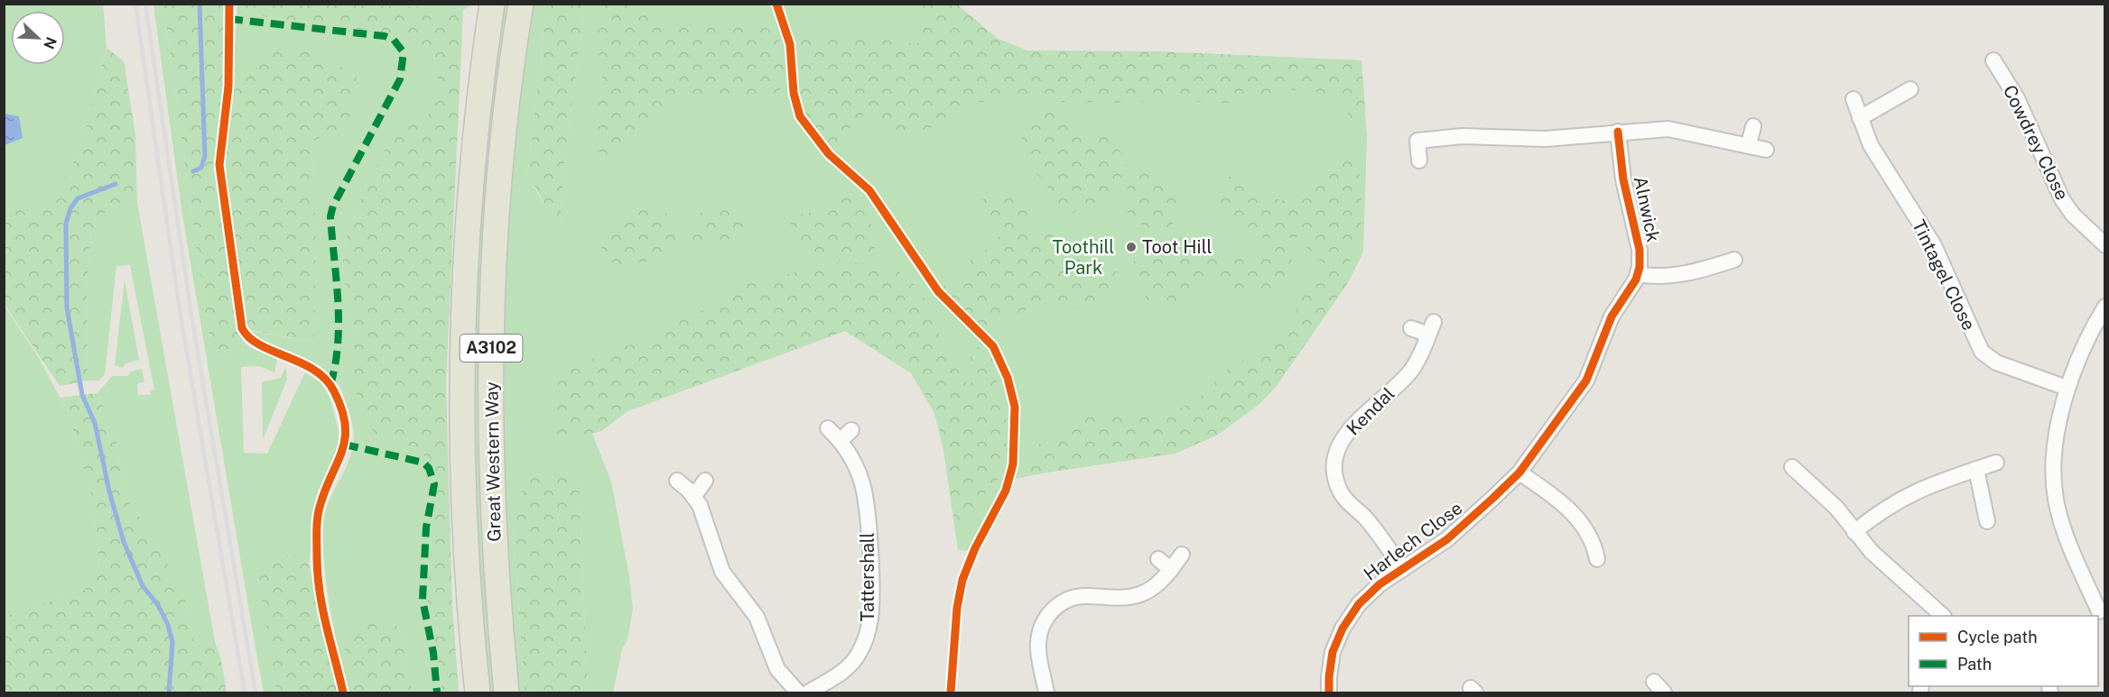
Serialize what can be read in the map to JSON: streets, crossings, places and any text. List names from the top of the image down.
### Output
{
  "streets": {
    "main road": ["A3102", "Great Western Way"],
    "street": [
      "Cowdrey Close",
      "Alnwick",
      "Tintagel Close",
      "Kendal",
      "Harlech Close",
      "Tattershall"
    ]
  },
  "crossings": [
    ["Alnwick", "Harlech Close"],
    ["Kendal", "Harlech Close"]
  ],
  "parks": ["Toothill Park"],
  "places": ["Toot Hill"],
  "legend": ["Cycle path", "Path"],
  "north": "bottom right"
}
